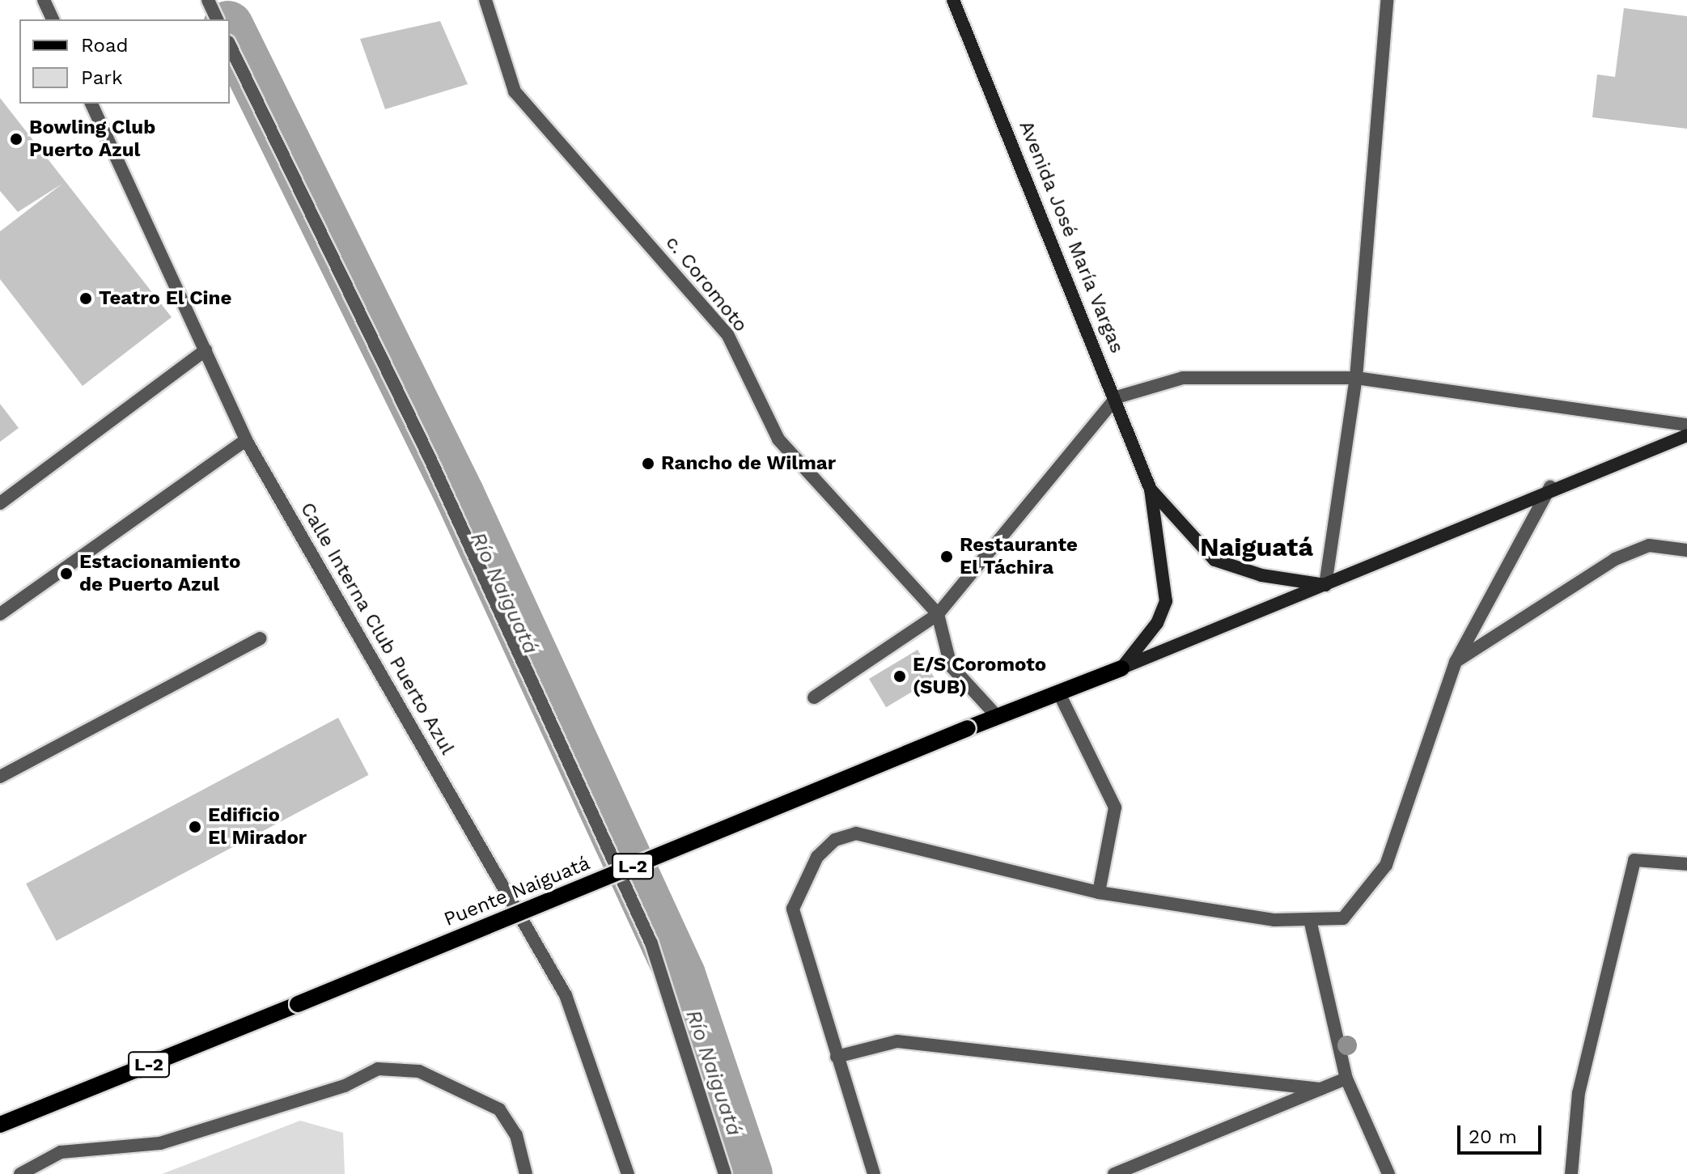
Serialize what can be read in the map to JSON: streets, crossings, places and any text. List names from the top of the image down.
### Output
{
  "streets": {
    "main road": ["Avenida José María Vargas", "L-2", "Puente Naiguatá"],
    "street": ["c. Coromoto", "Calle Interna Club Puerto Azul"]
  },
  "crossings": [
    ["Avenida José María Vargas", "L-2"],
    ["L-2", "Puente Naiguatá"]
  ],
  "districts": ["Naiguatá"],
  "water": ["Río Naiguatá"],
  "places": [
    "Bowling Club Puerto Azul",
    "Teatro El Cine",
    "Rancho de Wilmar",
    "Restaurante El Táchira",
    "Estacionamiento de Puerto Azul",
    "E/S Coromoto (SUB)",
    "Edificio El Mirador"
  ],
  "legend": ["Road", "Park"],
  "scale_bar": "20 m"
}
